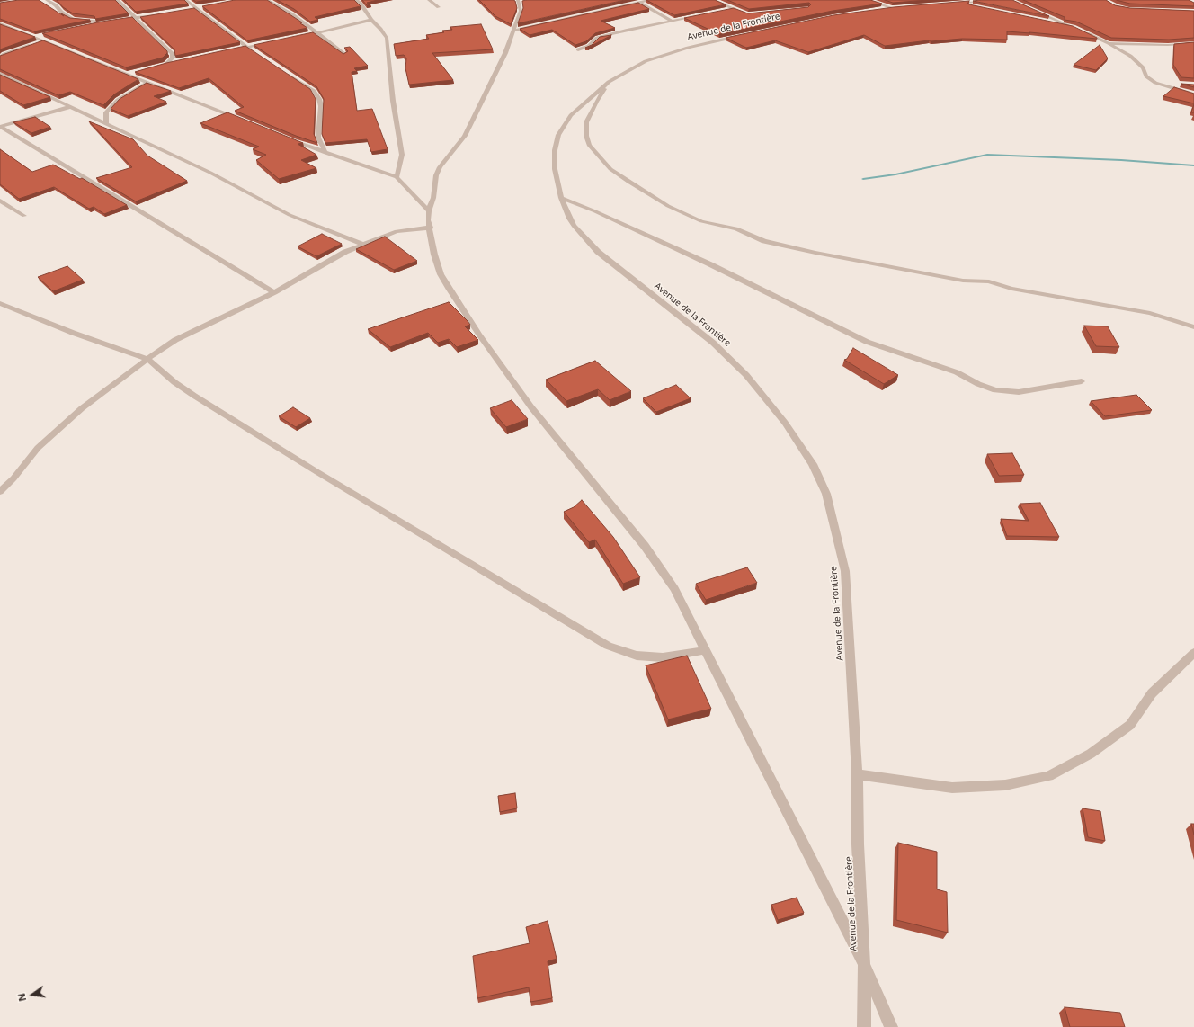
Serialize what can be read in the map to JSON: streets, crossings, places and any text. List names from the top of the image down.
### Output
{
  "streets": {
    "street": ["Avenue de la Frontière"]
  },
  "north": "left"
}
